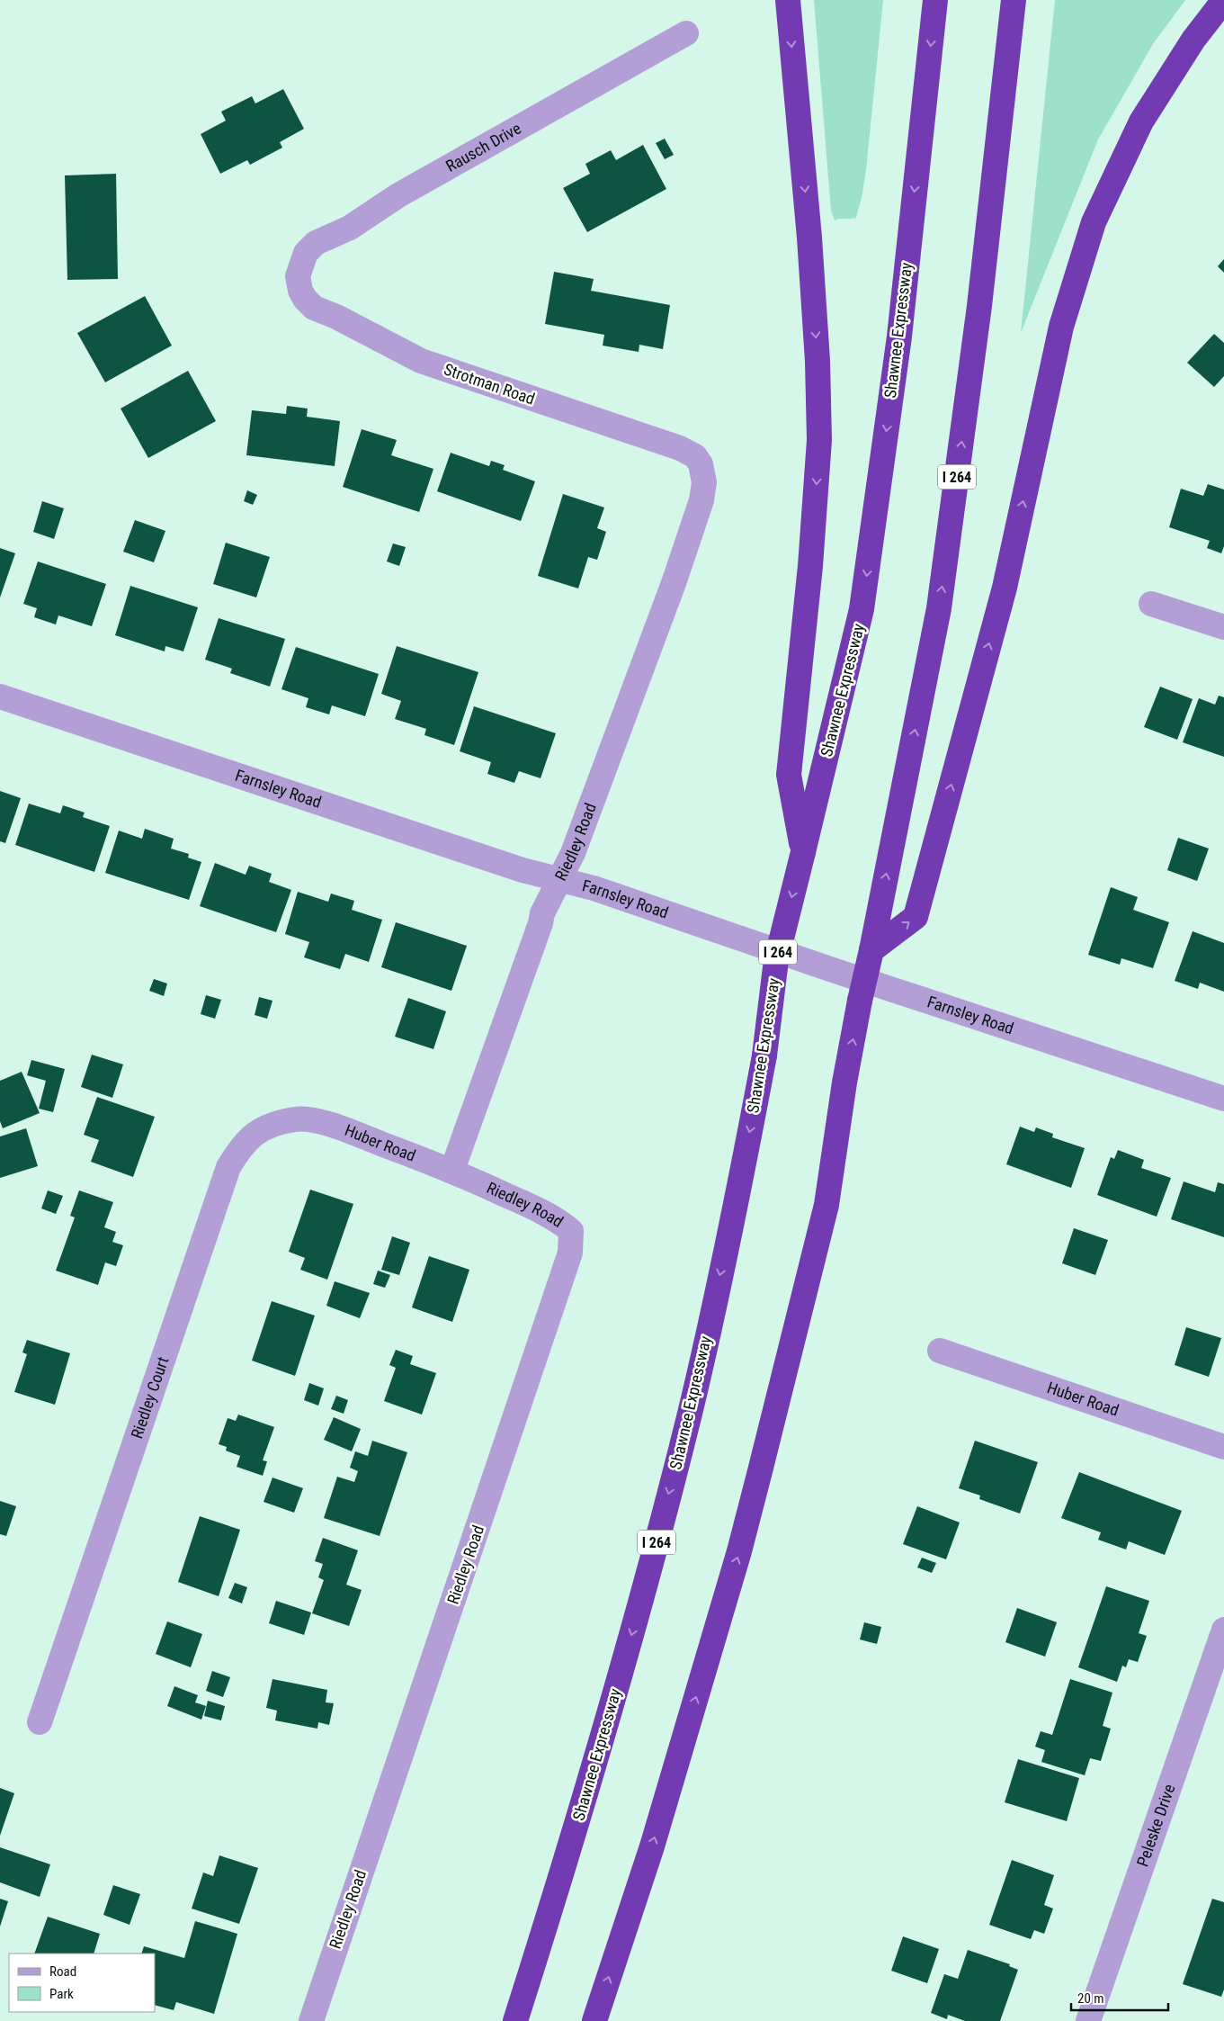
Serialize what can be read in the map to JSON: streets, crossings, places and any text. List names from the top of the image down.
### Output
{
  "streets": {
    "highway": ["Shawnee Expressway", "I 264"],
    "street": [
      "Rausch Drive",
      "Strotman Road",
      "Farnsley Road",
      "Riedley Road",
      "Huber Road",
      "Riedley Court",
      "Peleske Drive"
    ]
  },
  "crossings": [
    ["Rausch Drive", "Strotman Road"],
    ["Strotman Road", "Riedley Road"],
    ["Farnsley Road", "Riedley Road"],
    ["Riedley Road", "Huber Road"],
    ["Huber Road", "Riedley Court"]
  ],
  "legend": ["Road", "Park"],
  "scale_bar": "20 m"
}
